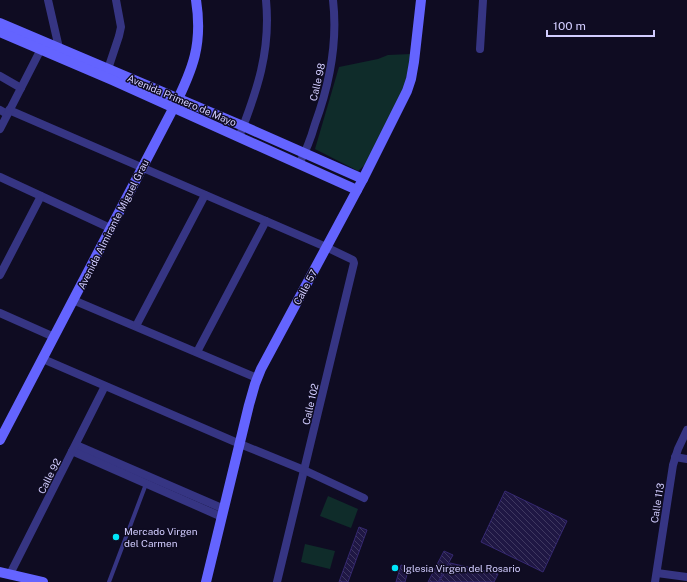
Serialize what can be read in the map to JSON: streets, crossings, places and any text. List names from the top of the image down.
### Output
{
  "streets": {
    "street": [
      "Calle 98",
      "Avenida Primero de Mayo",
      "Avenida Almirante Miguel Grau",
      "Calle 57",
      "Calle 102",
      "Calle 92",
      "Calle 113"
    ]
  },
  "crossings": [
    ["Calle 98", "Avenida Primero de Mayo"],
    ["Avenida Primero de Mayo", "Avenida Almirante Miguel Grau"],
    ["Avenida Primero de Mayo", "Calle 57"],
    ["Calle 57", "Calle 102"]
  ],
  "places": ["Mercado Virgen del Carmen", "Iglesia Virgen del Rosario"],
  "scale_bar": "100 m"
}
